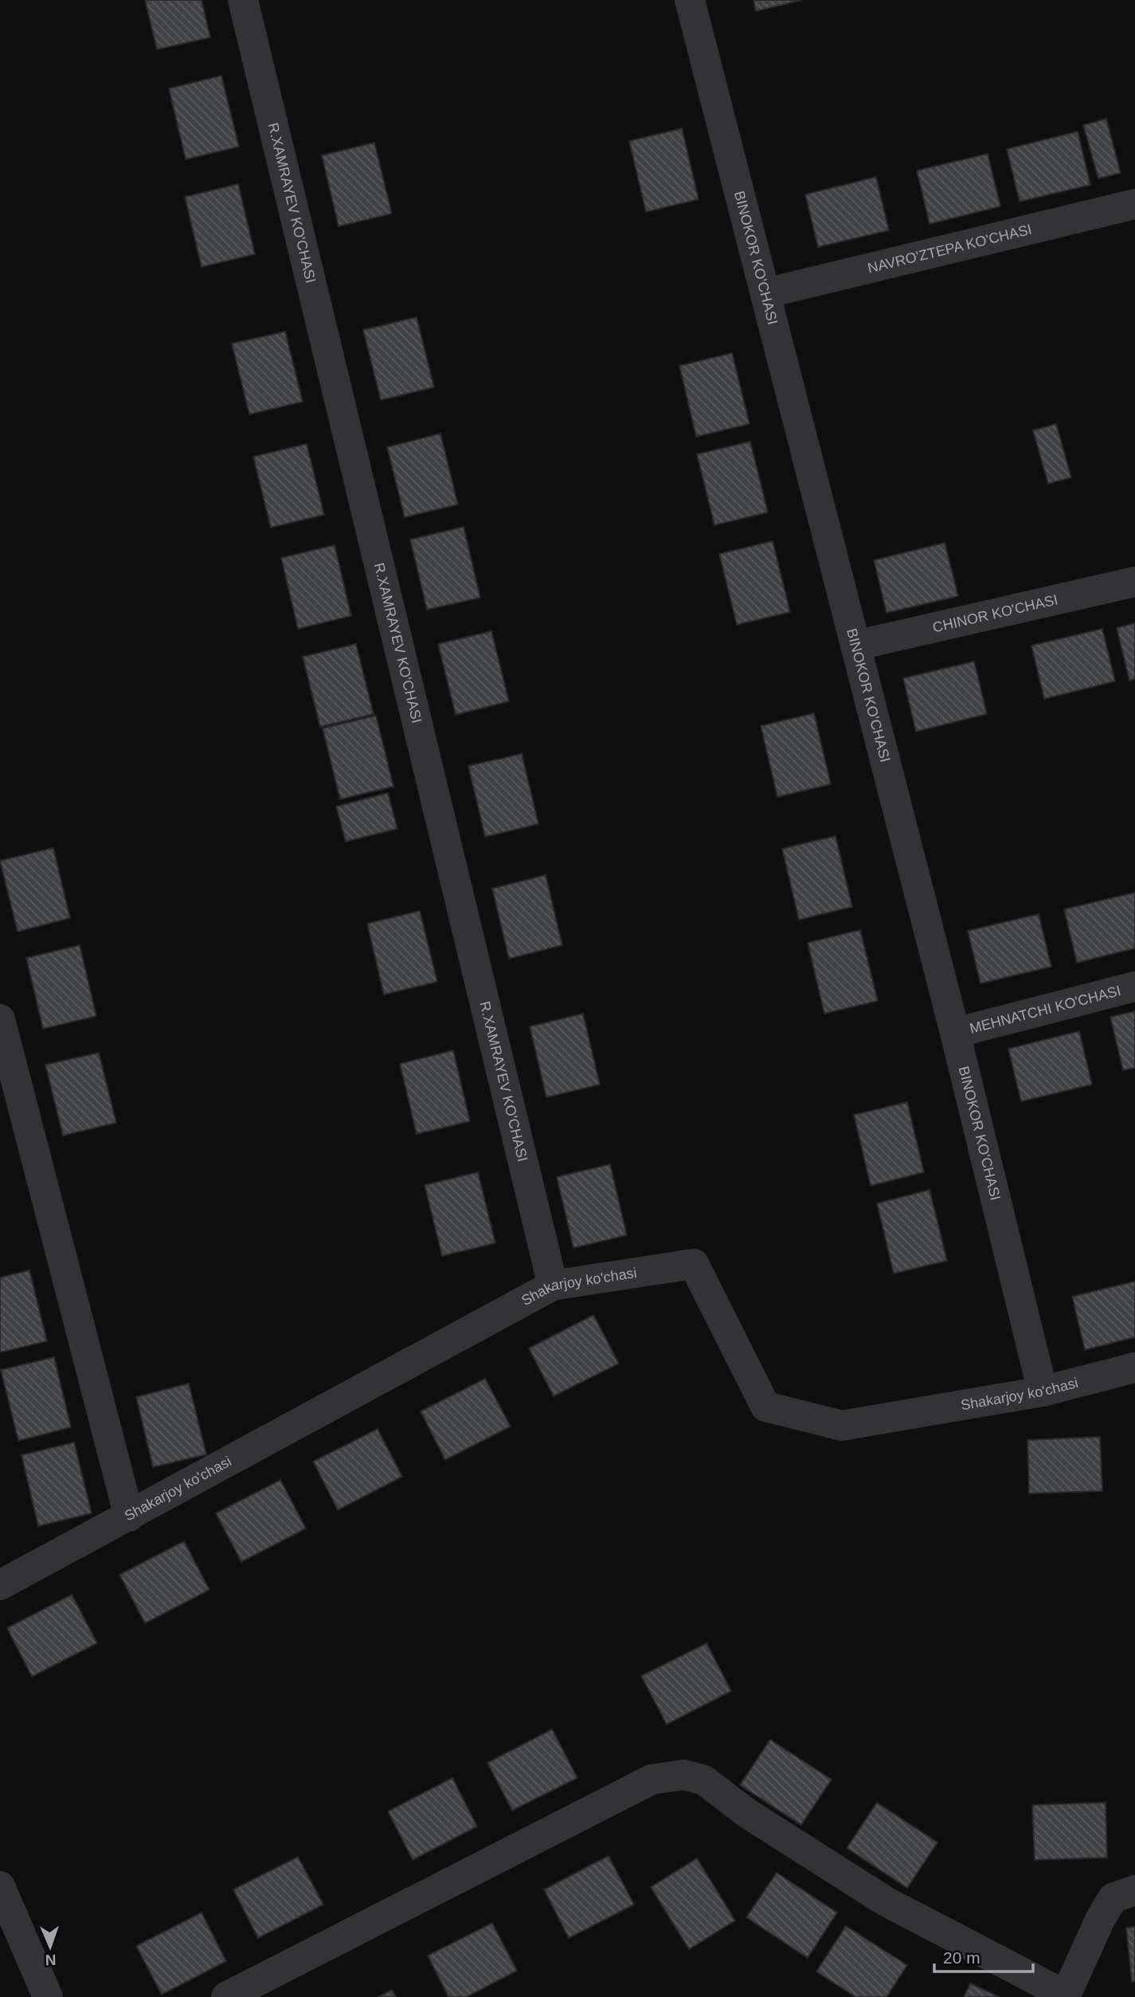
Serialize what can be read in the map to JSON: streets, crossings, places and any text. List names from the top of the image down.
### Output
{
  "streets": {
    "street": [
      "R.XAMRAYEV KO'CHASI",
      "NAVRO'ZTEPA KO'CHASI",
      "BINOKOR KO'CHASI",
      "CHINOR KO'CHASI",
      "MEHNATCHI KO'CHASI",
      "Shakarjoy ko'chasi"
    ]
  },
  "crossings": [
    ["R.XAMRAYEV KO'CHASI", "Shakarjoy ko'chasi"],
    ["NAVRO'ZTEPA KO'CHASI", "BINOKOR KO'CHASI"],
    ["BINOKOR KO'CHASI", "CHINOR KO'CHASI"],
    ["BINOKOR KO'CHASI", "MEHNATCHI KO'CHASI"],
    ["BINOKOR KO'CHASI", "Shakarjoy ko'chasi"]
  ],
  "scale_bar": "20 m",
  "north": "bottom"
}
